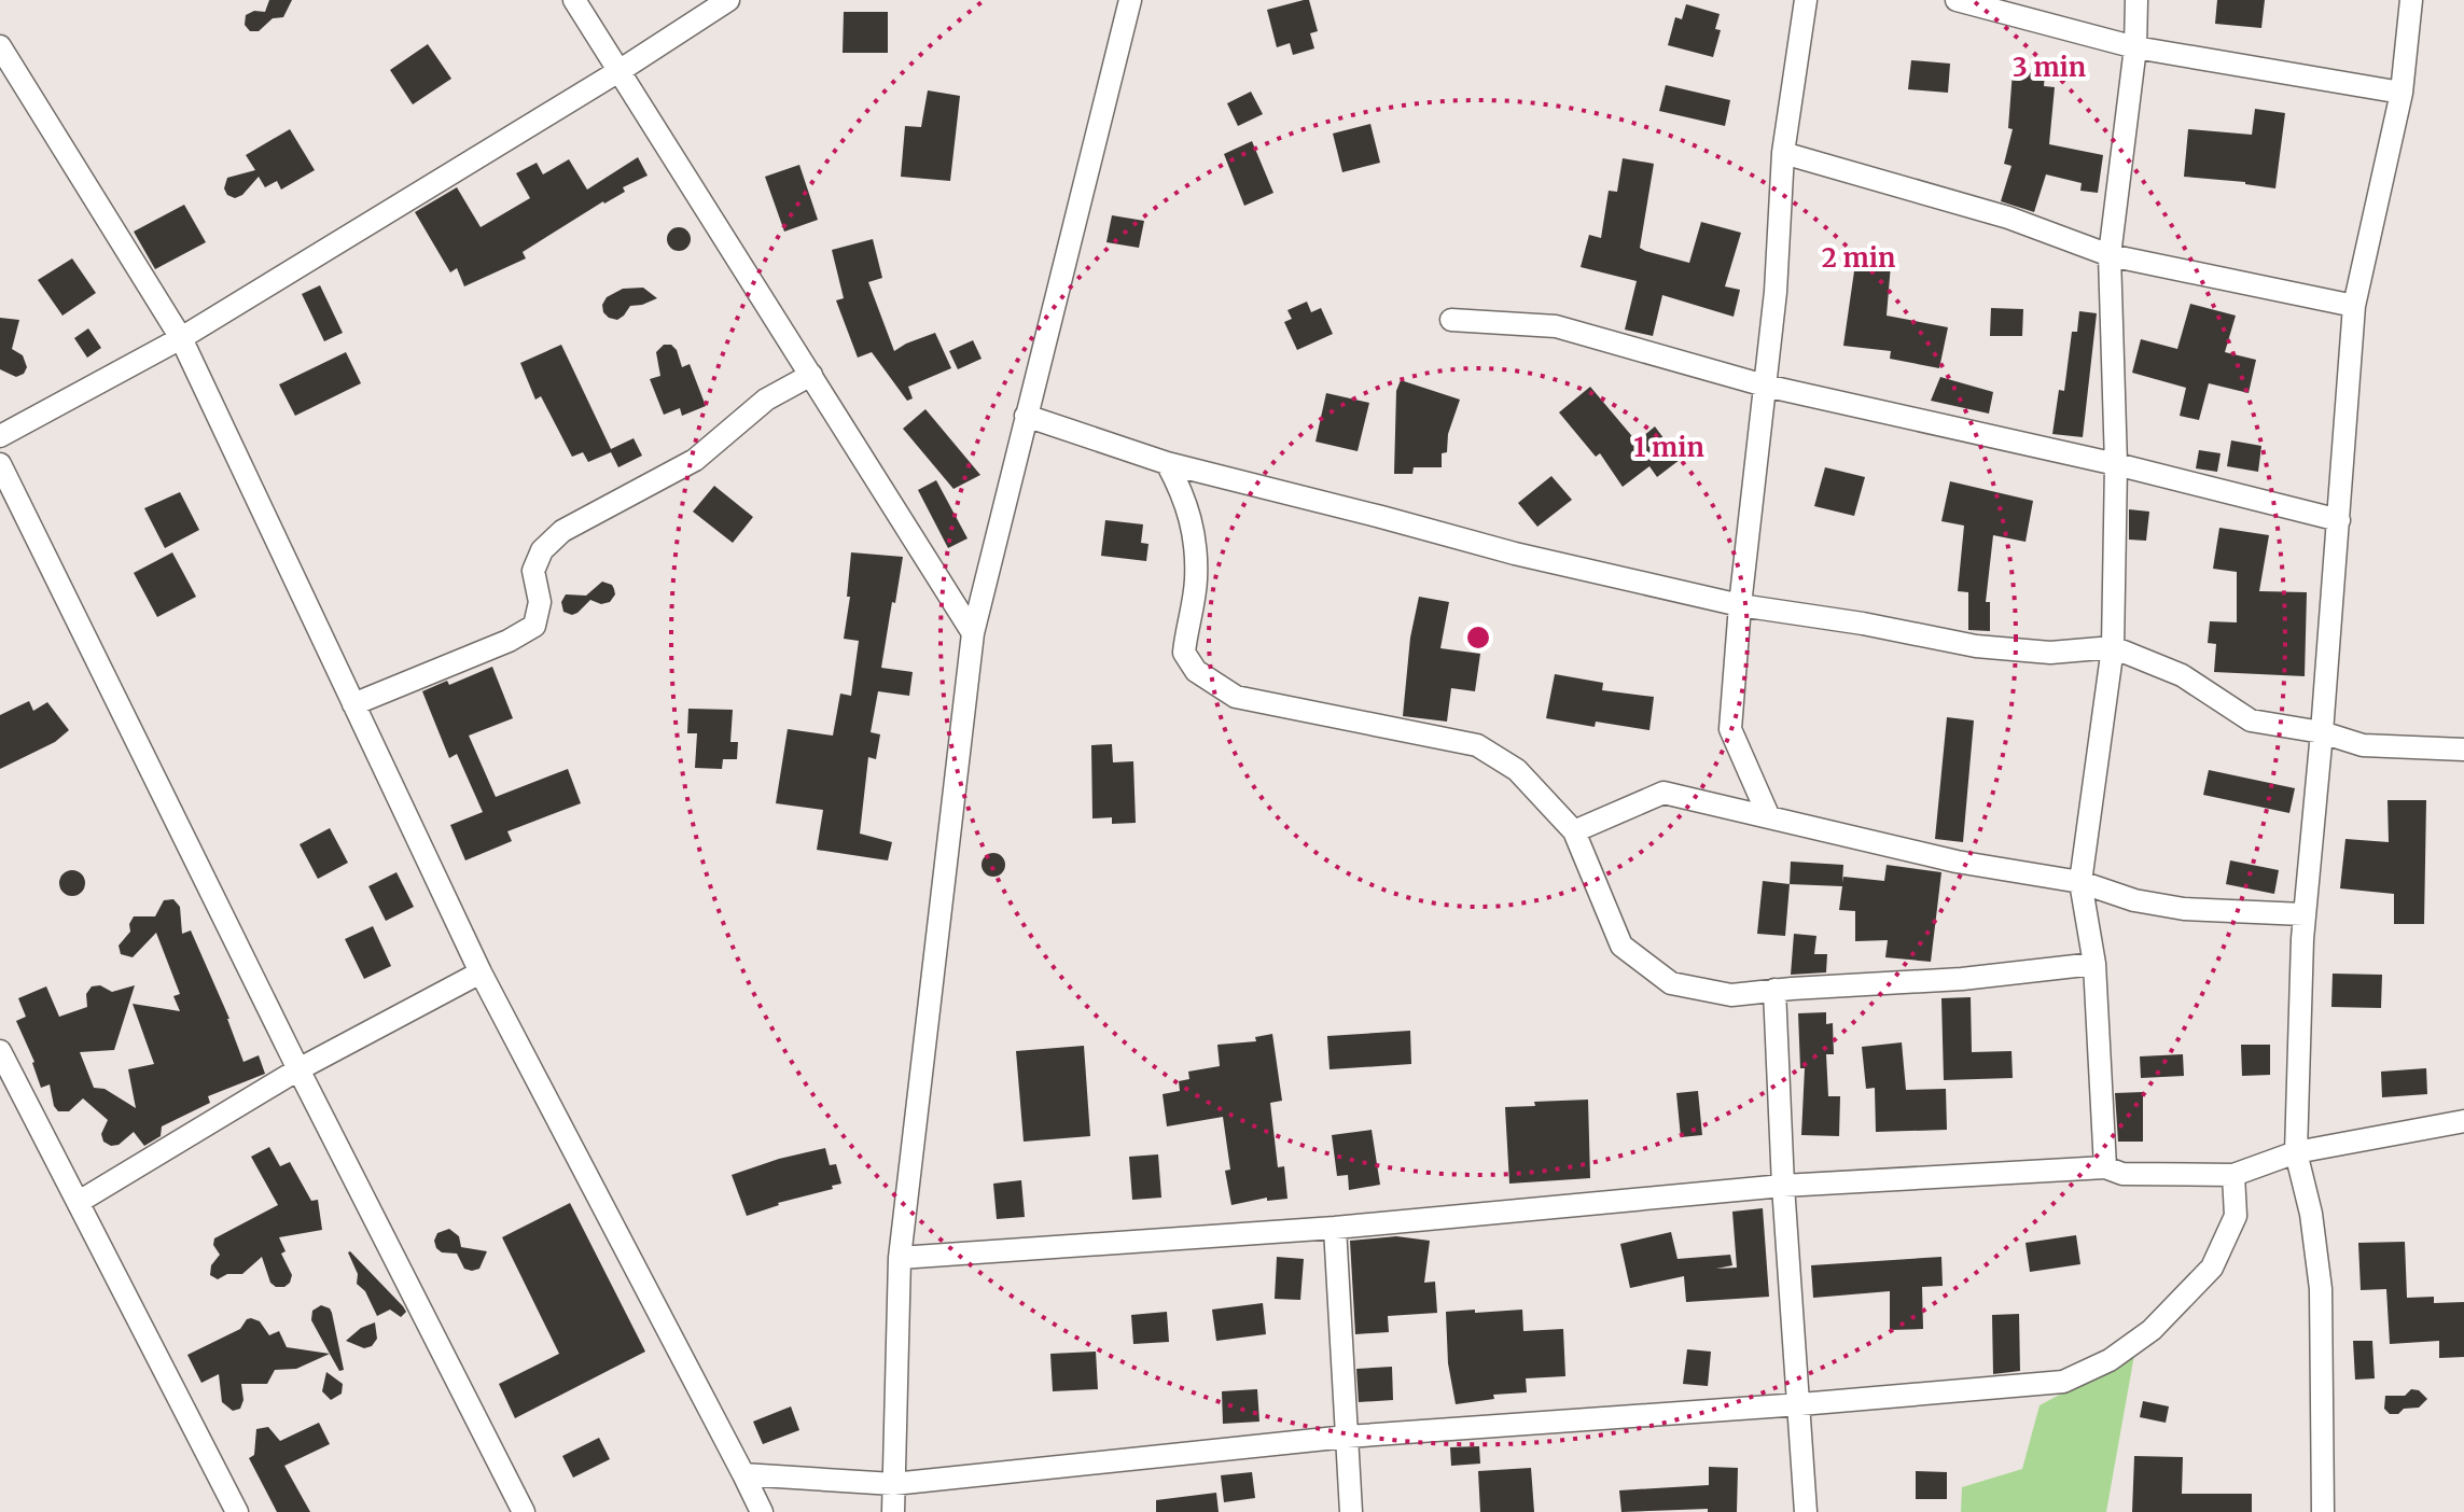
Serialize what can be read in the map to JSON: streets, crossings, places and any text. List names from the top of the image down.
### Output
{
  "rings": ["3 min", "2 min", "1 min"]
}
